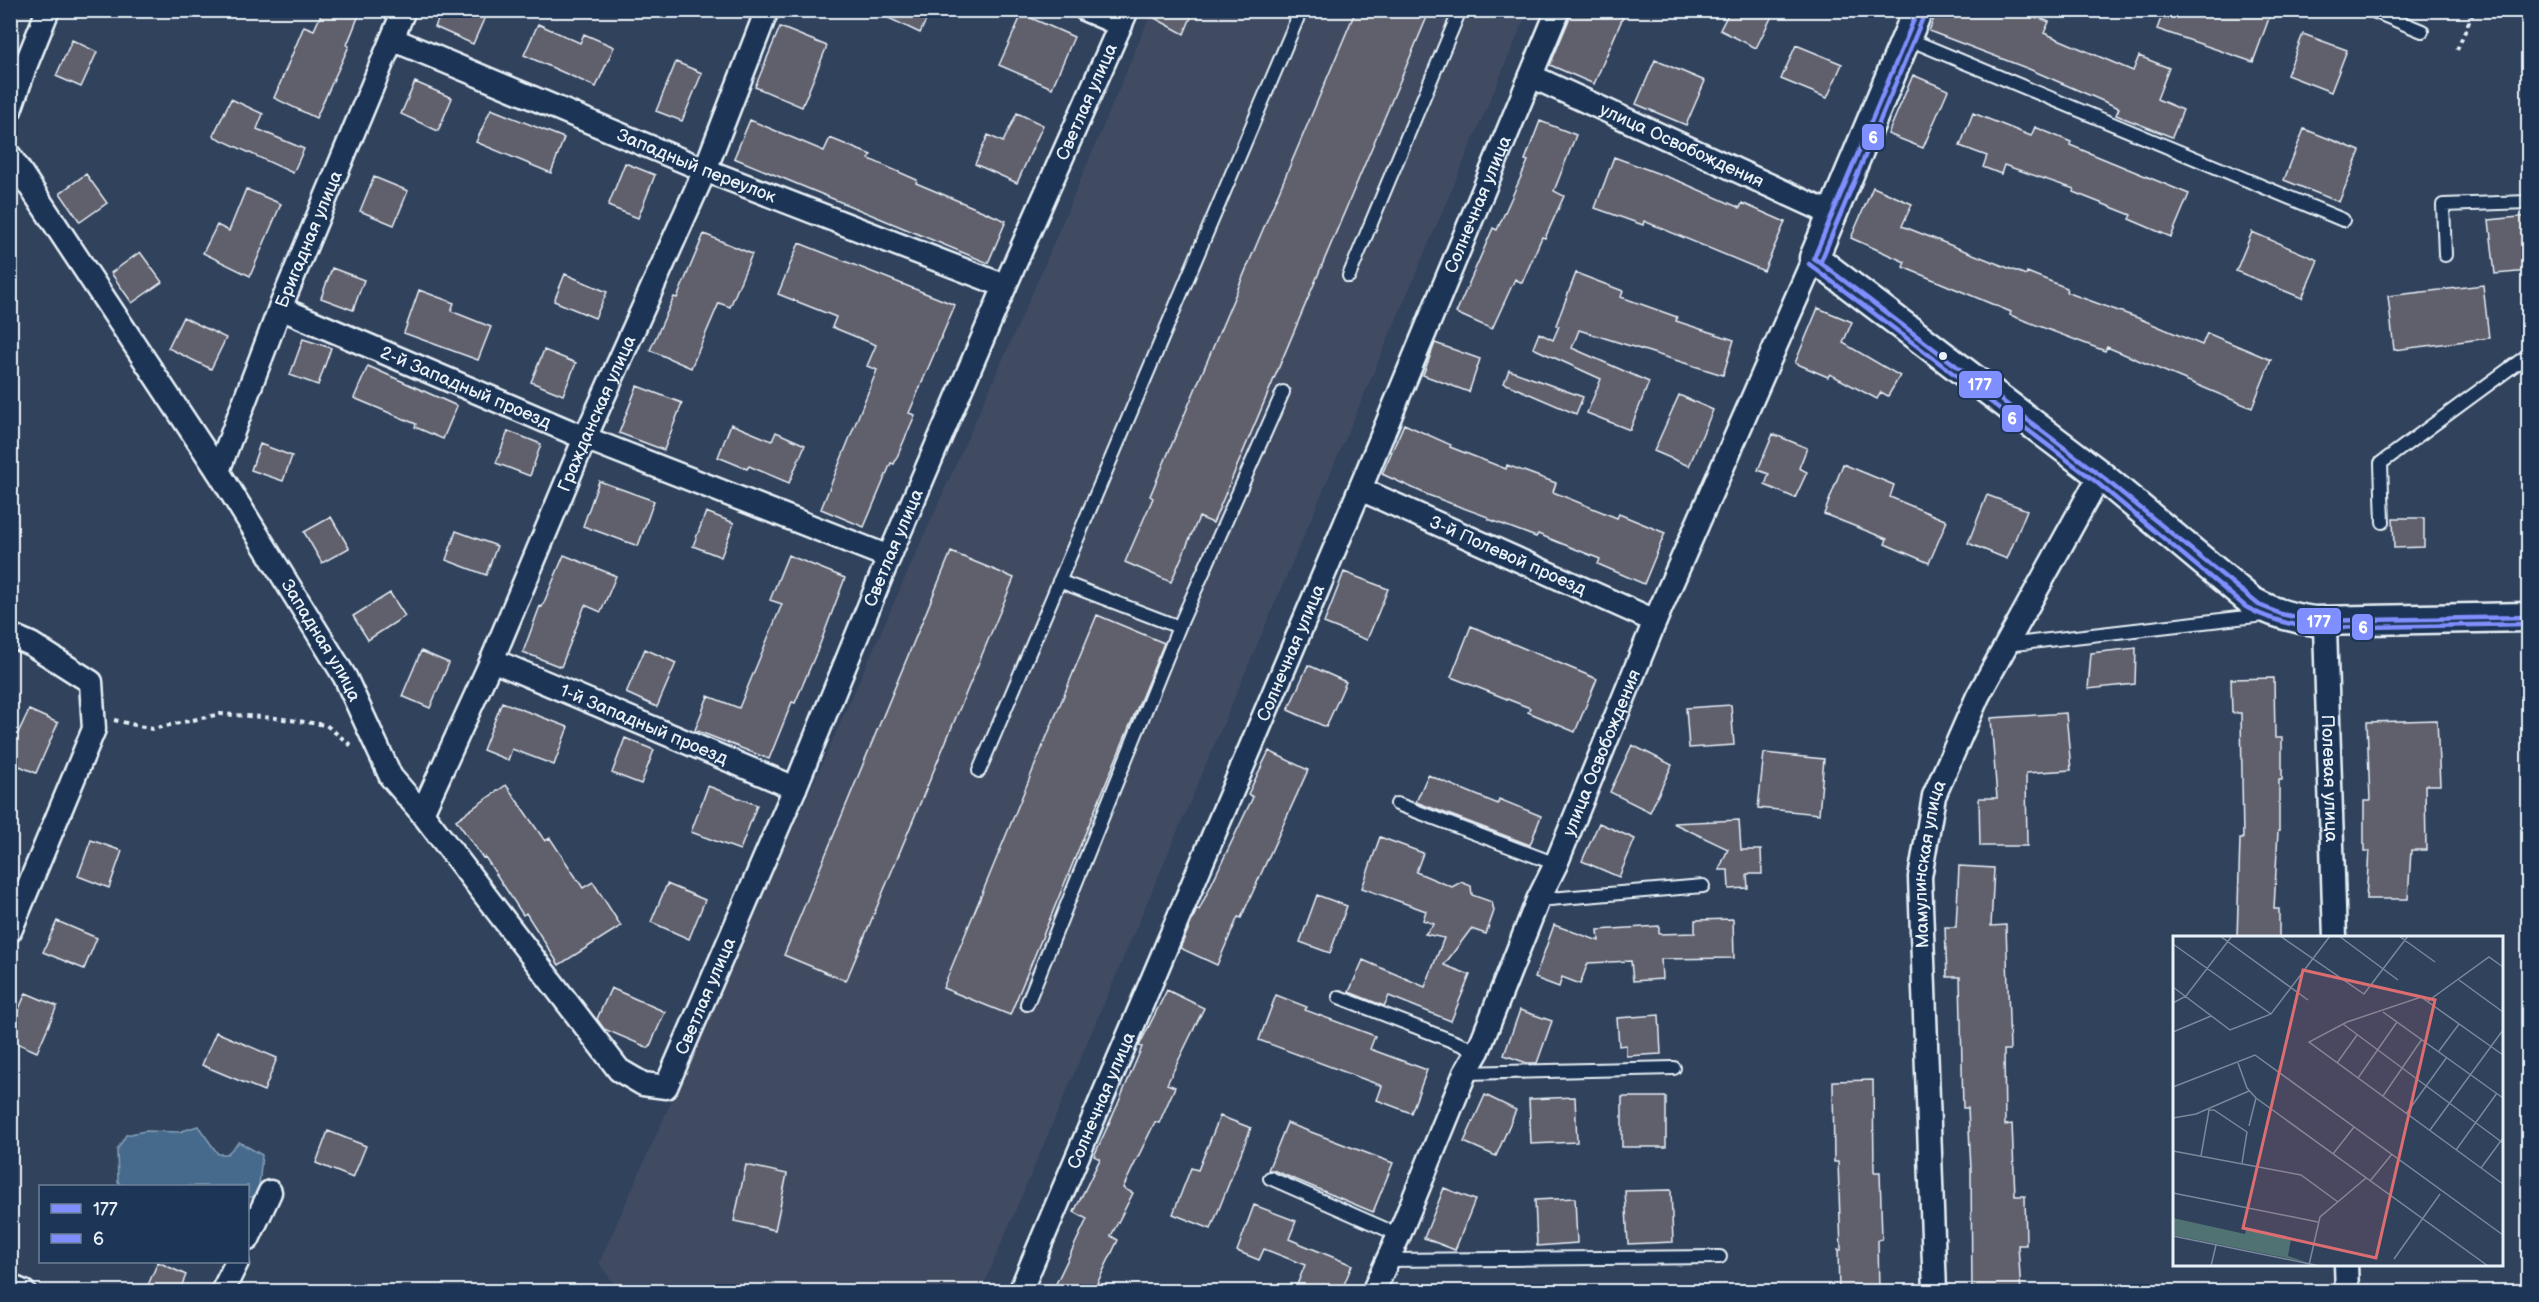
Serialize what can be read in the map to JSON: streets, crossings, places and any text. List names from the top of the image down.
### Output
{
  "streets": {
    "street": [
      "Светлая улица",
      "улица Освобождения",
      "Западный переулок",
      "Солнечная улица",
      "Бригадная улица",
      "2-й Западный проезд",
      "Гражданская улица",
      "3-й Полевой проезд",
      "Западная улица",
      "1-й Западный проезд",
      "Полевая улица",
      "Мамулинская улица"
    ]
  },
  "crossings": [
    ["Светлая улица", "Западный переулок"],
    ["Светлая улица", "2-й Западный проезд"],
    ["Светлая улица", "Западная улица"],
    ["Светлая улица", "1-й Западный проезд"],
    ["улица Освобождения", "Солнечная улица"],
    ["улица Освобождения", "3-й Полевой проезд"],
    ["Западный переулок", "Бригадная улица"],
    ["Западный переулок", "Гражданская улица"],
    ["Солнечная улица", "3-й Полевой проезд"],
    ["Бригадная улица", "2-й Западный проезд"],
    ["Бригадная улица", "Западная улица"],
    ["2-й Западный проезд", "Гражданская улица"],
    ["Гражданская улица", "Западная улица"],
    ["Гражданская улица", "1-й Западный проезд"]
  ],
  "lines": ["transit line 177", "transit line 6"],
  "legend": ["177", "6"]
}
